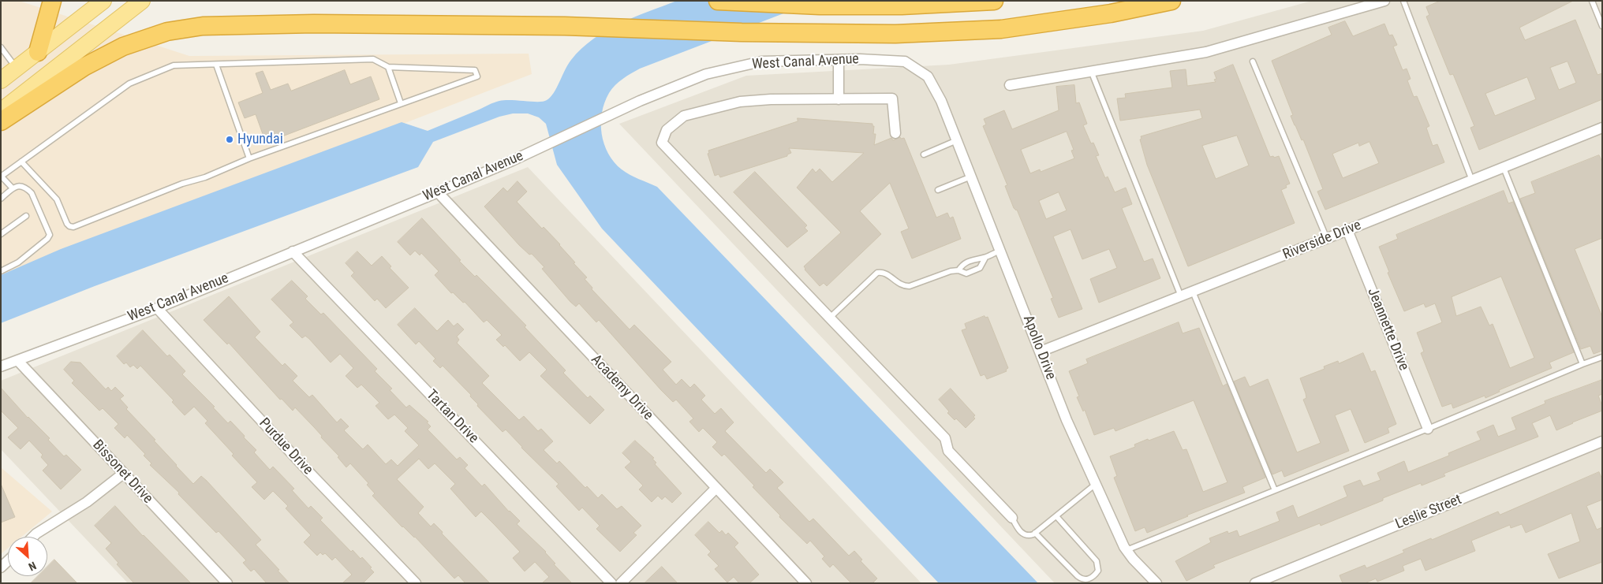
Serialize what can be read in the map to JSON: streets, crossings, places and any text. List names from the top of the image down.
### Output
{
  "streets": {
    "street": [
      "West Canal Avenue",
      "Riverside Drive",
      "Jeannette Drive",
      "Apollo Drive",
      "Academy Drive",
      "Tartan Drive",
      "Purdue Drive",
      "Bissonet Drive",
      "Leslie Street"
    ]
  },
  "crossings": [
    ["West Canal Avenue", "Apollo Drive"],
    ["West Canal Avenue", "Academy Drive"],
    ["West Canal Avenue", "Tartan Drive"],
    ["West Canal Avenue", "Purdue Drive"],
    ["West Canal Avenue", "Bissonet Drive"],
    ["Riverside Drive", "Jeannette Drive"],
    ["Riverside Drive", "Apollo Drive"]
  ],
  "places": ["Hyundai"],
  "north": "bottom right"
}
